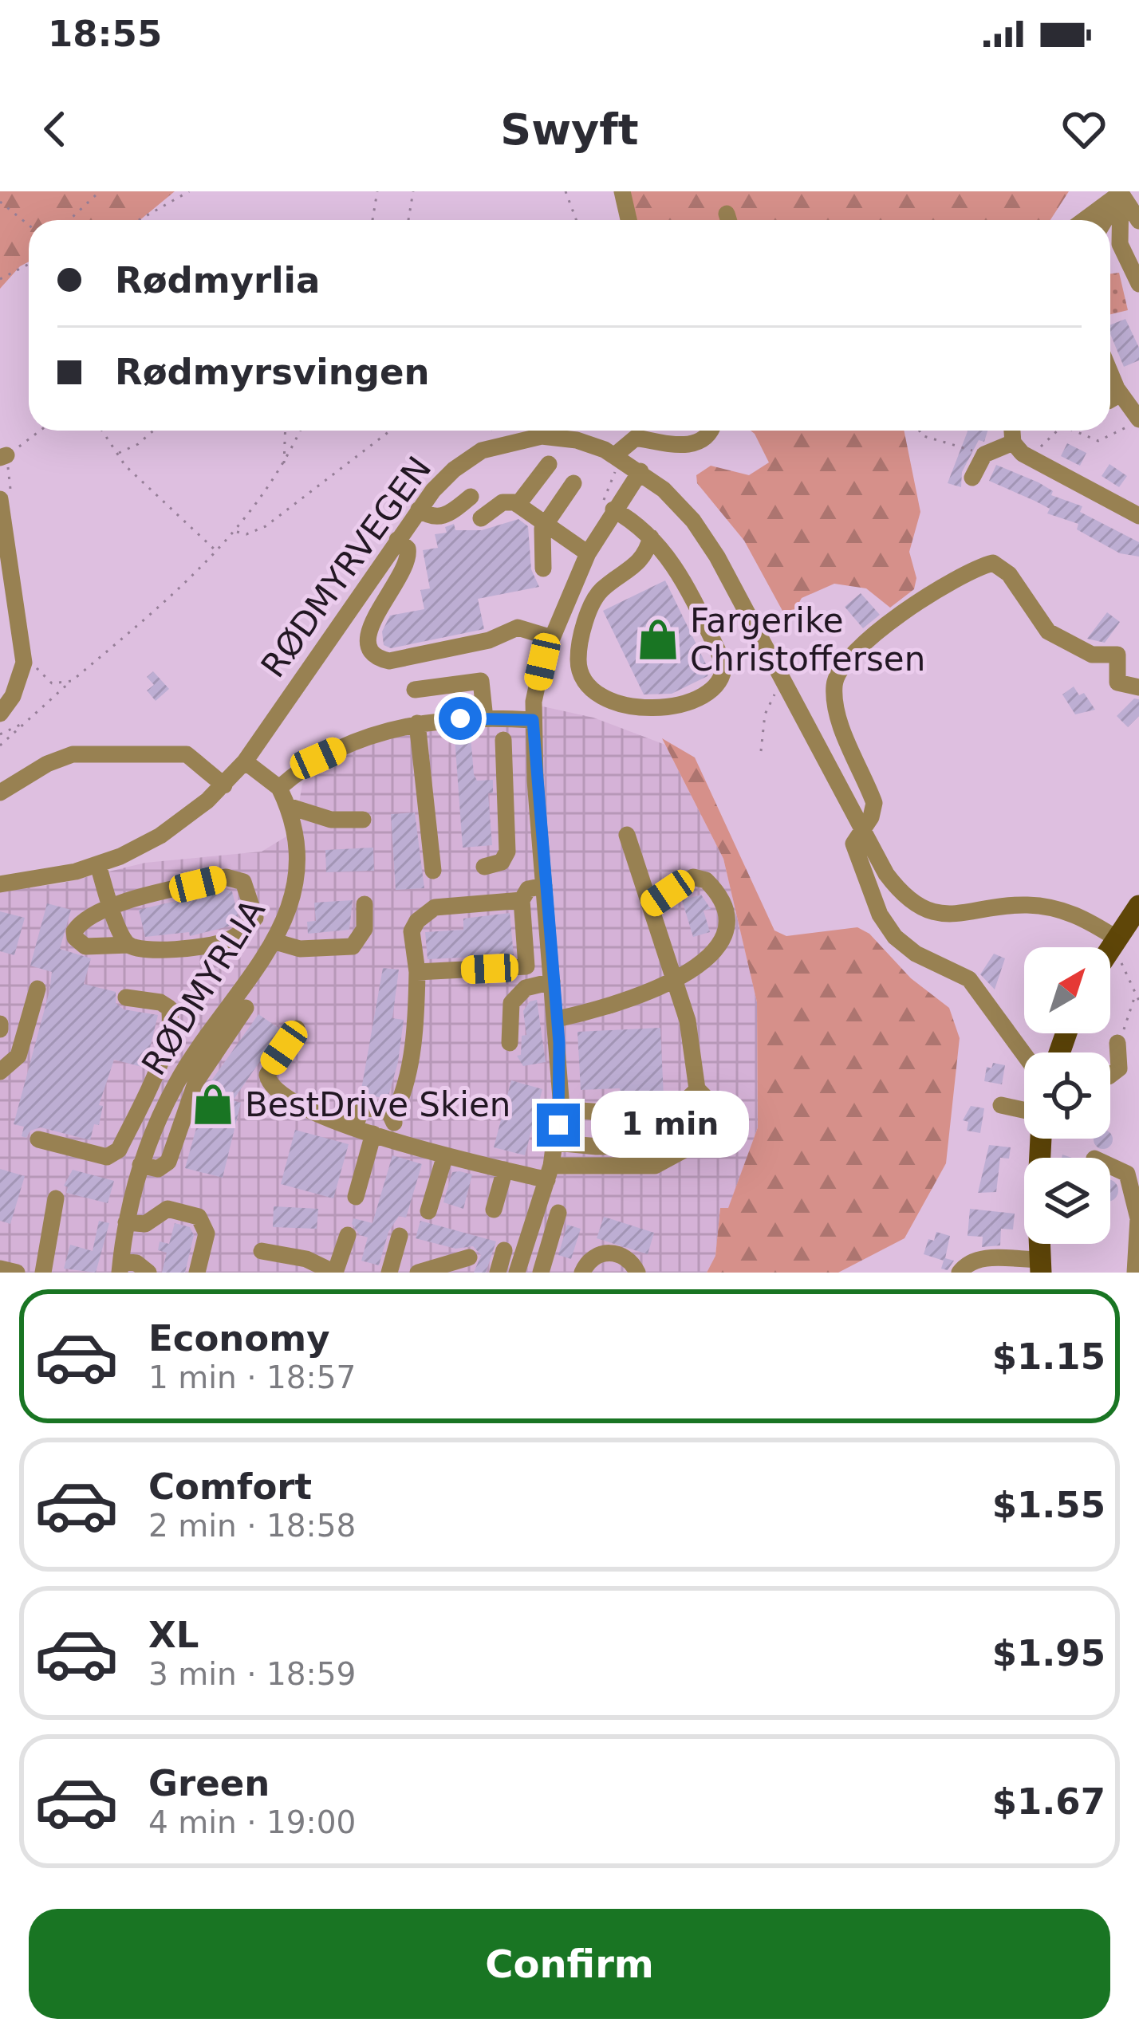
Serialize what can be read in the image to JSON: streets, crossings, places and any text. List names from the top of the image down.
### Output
{
  "streets": {
    "street": ["RØDMYRVEGEN", "RØDMYRLIA"]
  },
  "crossings": [
    ["RØDMYRVEGEN", "RØDMYRLIA"]
  ],
  "places": {
    "shop": ["Fargerike Christoffersen", "BestDrive Skien"]
  },
  "north": "top right",
  "page": {
    "status": "18:55",
    "header": "Swyft",
    "banner": ["Rødmyrlia", "Rødmyrsvingen"],
    "bubble": "1 min",
    "list": [
      {
        "name": "Economy",
        "note": "1 min · 18:57",
        "value": "$1.15"
      },
      {
        "name": "Comfort",
        "note": "2 min · 18:58",
        "value": "$1.55"
      },
      {
        "name": "XL",
        "note": "3 min · 18:59",
        "value": "$1.95"
      },
      {
        "name": "Green",
        "note": "4 min · 19:00",
        "value": "$1.67"
      }
    ],
    "buttons": "Confirm"
  }
}
